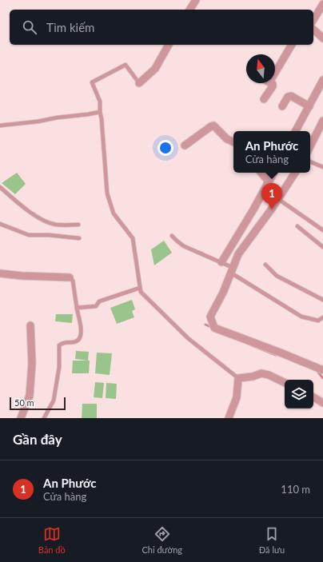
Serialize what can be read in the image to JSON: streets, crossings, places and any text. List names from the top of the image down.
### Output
{
  "scale_bar": "50 m",
  "north": "top",
  "page": {
    "search": "Tìm kiếm",
    "popup": ["An Phước", "Cửa hàng"],
    "pins": "1",
    "scale": "50 m",
    "heading": "Gần đây",
    "list": [
      {
        "mark": "1",
        "name": "An Phước",
        "note": "Cửa hàng",
        "value": "110 m"
      }
    ],
    "nav": ["Bản đồ", "Chỉ đường", "Đã lưu"]
  }
}
